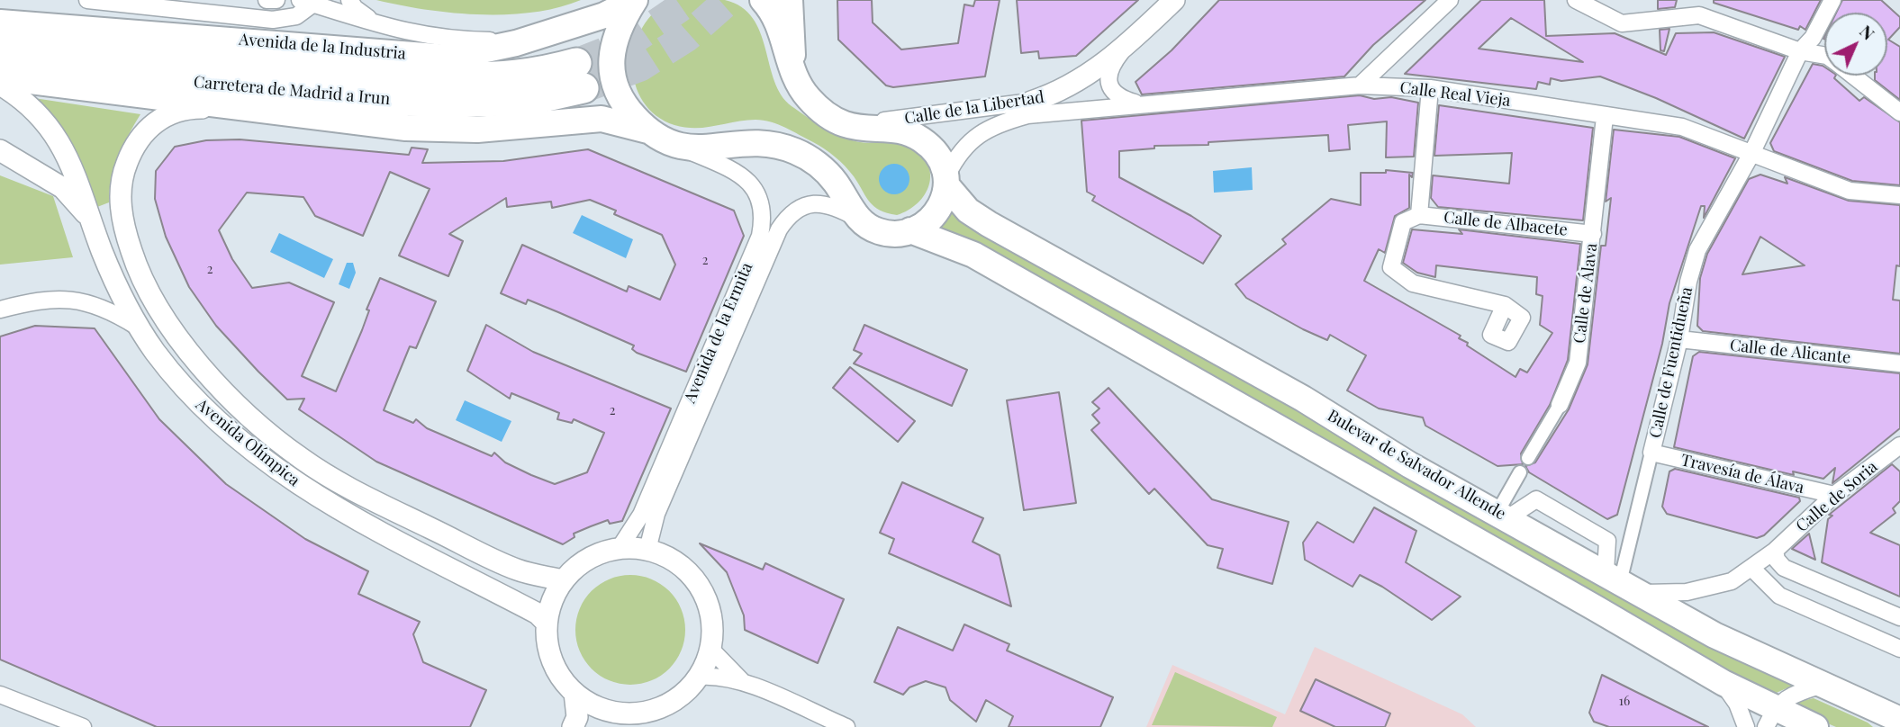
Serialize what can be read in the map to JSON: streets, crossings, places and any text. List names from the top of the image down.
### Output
{
  "streets": {
    "highway": ["Carretera de Madrid a Irun"],
    "main road": ["Avenida de la Industria", "Bulevar de Salvador Allende"],
    "street": [
      "Calle Real Vieja",
      "Calle de la Libertad",
      "Calle de Albacete",
      "Calle de Álava",
      "Avenida de la Ermita",
      "Calle de Alicante",
      "Calle de Fuentidueña",
      "Avenida Olímpica",
      "Travesía de Álava",
      "Calle de Soria"
    ]
  },
  "crossings": [
    ["Calle Real Vieja", "Calle de Álava"],
    ["Calle Real Vieja", "Calle de Fuentidueña"],
    ["Calle Real Vieja", "Bulevar de Salvador Allende"],
    ["Calle de la Libertad", "Bulevar de Salvador Allende"],
    ["Calle de Albacete", "Calle de Álava"],
    ["Avenida de la Ermita", "Avenida Olímpica"],
    ["Calle de Alicante", "Calle de Fuentidueña"],
    ["Calle de Fuentidueña", "Bulevar de Salvador Allende"],
    ["Calle de Fuentidueña", "Travesía de Álava"],
    ["Calle de Fuentidueña", "Calle de Soria"],
    ["Bulevar de Salvador Allende", "Calle de Soria"],
    ["Travesía de Álava", "Calle de Soria"]
  ],
  "house_numbers": [
    "2",
    "2",
    "2",
    "16"
  ],
  "north": "top right"
}
